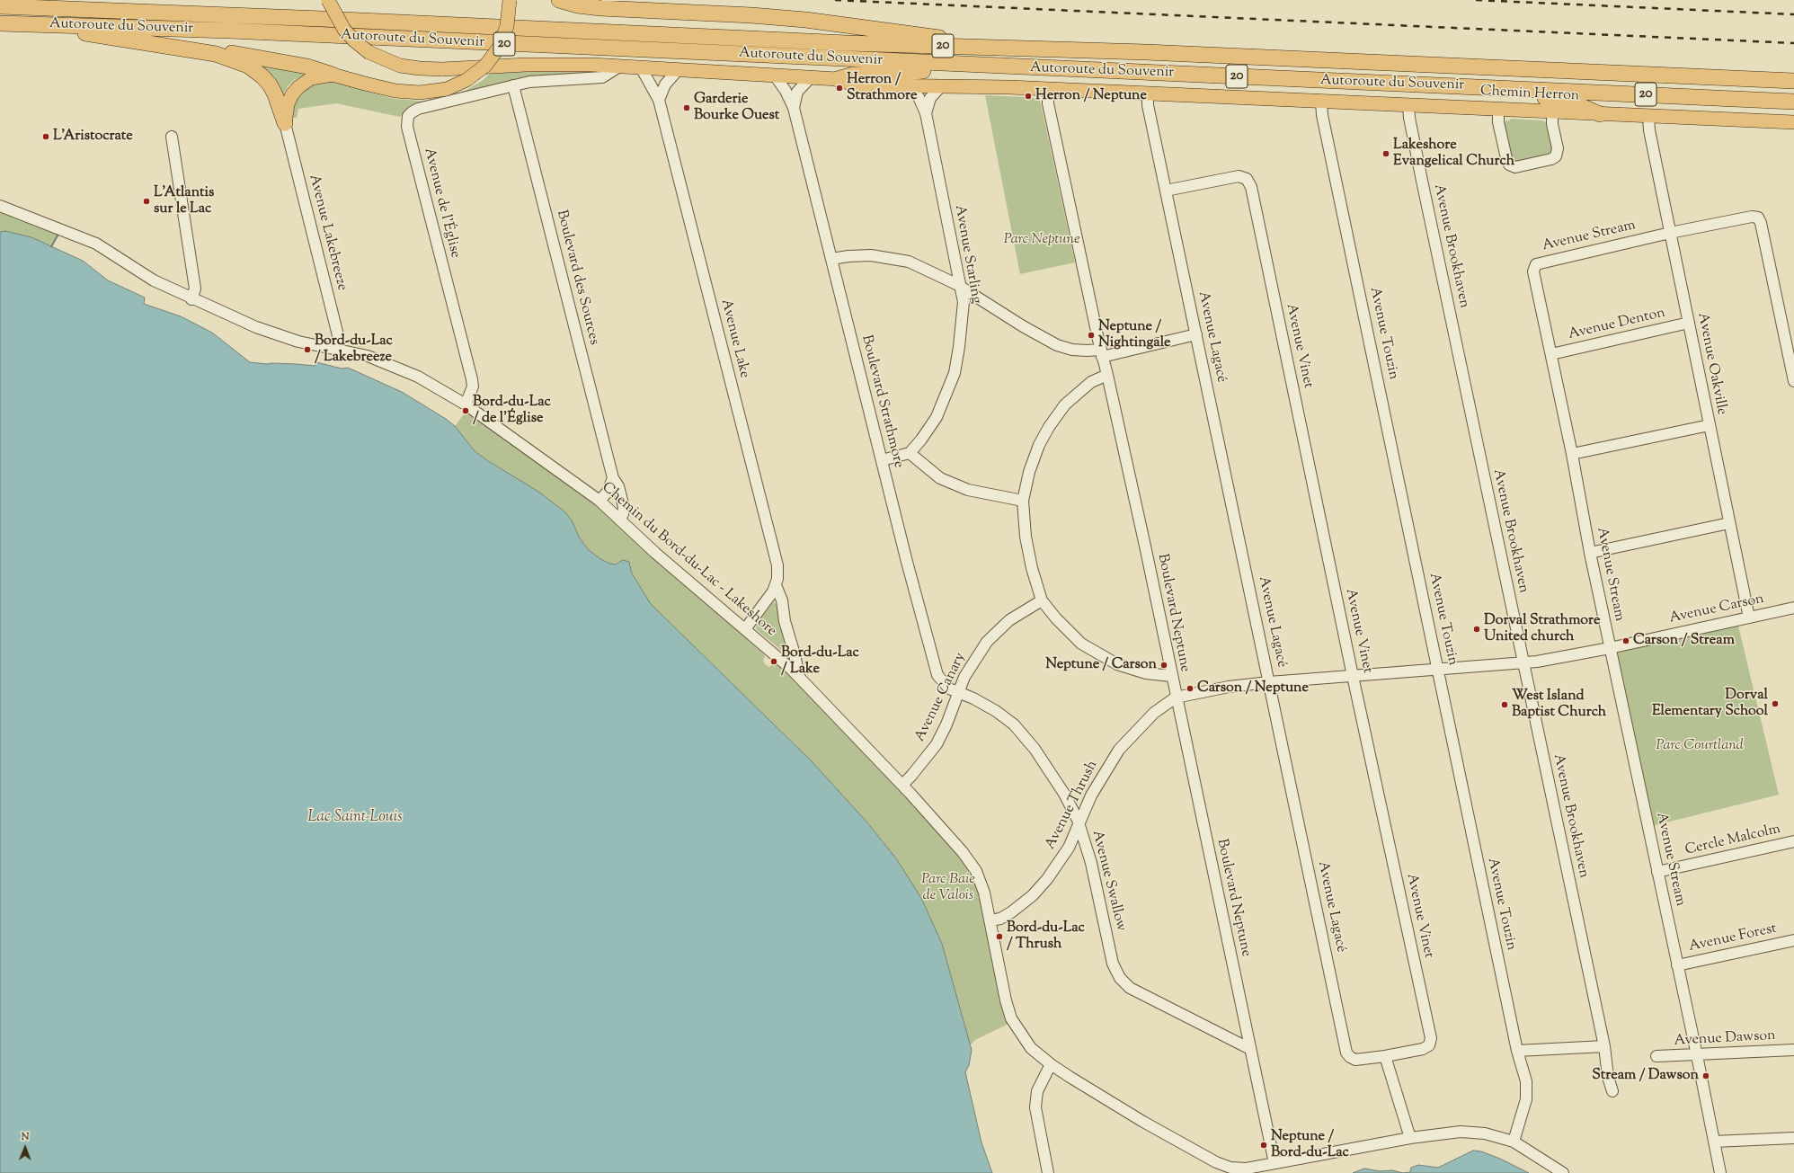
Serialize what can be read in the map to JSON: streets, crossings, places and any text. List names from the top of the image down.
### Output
{
  "streets": {
    "highway": ["Autoroute du Souvenir", "20"],
    "main road": ["Chemin Herron"],
    "street": [
      "Avenue de l'Église",
      "Avenue Lakebreeze",
      "Avenue Stream",
      "Avenue Brookhaven",
      "Avenue Starling",
      "Boulevard des Sources",
      "Avenue Denton",
      "Avenue Touzin",
      "Avenue Lagacé",
      "Avenue Lake",
      "Avenue Vinet",
      "Avenue Oakville",
      "Boulevard Strathmore",
      "Chemin du Bord-du-Lac - Lakeshore",
      "Avenue Carson",
      "Boulevard Neptune",
      "Avenue Canary",
      "Avenue Thrush",
      "Cercle Malcolm",
      "Avenue Swallow",
      "Avenue Forest",
      "Avenue Dawson"
    ]
  },
  "crossings": [
    ["Chemin Herron", "Avenue Brookhaven"],
    ["Chemin Herron", "Avenue Starling"],
    ["Chemin Herron", "Avenue Touzin"],
    ["Chemin Herron", "Avenue Lagacé"],
    ["Chemin Herron", "Avenue Lake"],
    ["Chemin Herron", "Avenue Oakville"],
    ["Chemin Herron", "Boulevard Strathmore"],
    ["Chemin Herron", "Boulevard Neptune"],
    ["Avenue de l'Église", "Boulevard des Sources"],
    ["Avenue de l'Église", "Chemin du Bord-du-Lac - Lakeshore"],
    ["Avenue Lakebreeze", "Chemin du Bord-du-Lac - Lakeshore"],
    ["Avenue Stream", "Avenue Denton"],
    ["Avenue Stream", "Avenue Oakville"],
    ["Avenue Stream", "Avenue Carson"],
    ["Avenue Stream", "Cercle Malcolm"],
    ["Avenue Stream", "Avenue Forest"],
    ["Avenue Stream", "Avenue Dawson"],
    ["Avenue Brookhaven", "Avenue Carson"],
    ["Boulevard des Sources", "Chemin du Bord-du-Lac - Lakeshore"],
    ["Avenue Denton", "Avenue Oakville"],
    ["Avenue Touzin", "Chemin du Bord-du-Lac - Lakeshore"],
    ["Avenue Touzin", "Avenue Carson"],
    ["Avenue Lagacé", "Avenue Vinet"],
    ["Avenue Lagacé", "Avenue Carson"],
    ["Avenue Lake", "Chemin du Bord-du-Lac - Lakeshore"],
    ["Avenue Vinet", "Avenue Carson"],
    ["Avenue Oakville", "Avenue Carson"],
    ["Boulevard Strathmore", "Avenue Canary"],
    ["Boulevard Strathmore", "Avenue Swallow"],
    ["Chemin du Bord-du-Lac - Lakeshore", "Boulevard Neptune"],
    ["Chemin du Bord-du-Lac - Lakeshore", "Avenue Canary"],
    ["Chemin du Bord-du-Lac - Lakeshore", "Avenue Thrush"],
    ["Avenue Carson", "Boulevard Neptune"],
    ["Avenue Carson", "Avenue Thrush"],
    ["Boulevard Neptune", "Avenue Thrush"],
    ["Boulevard Neptune", "Avenue Swallow"],
    ["Avenue Canary", "Avenue Swallow"],
    ["Avenue Thrush", "Avenue Swallow"]
  ],
  "water": ["Lac Saint-Louis"],
  "parks": ["Parc Neptune", "Parc Courtland", "Parc Baie de Valois"],
  "places": [
    "Herron / Strathmore",
    "Herron / Neptune",
    "Garderie Bourke Ouest",
    "L'Aristocrate",
    "Lakeshore Evangelical Church",
    "L'Atlantis sur le Lac",
    "Neptune / Nightingale",
    "Bord-du-Lac / Lakebreeze",
    "Bord-du-Lac / de l'Église",
    "Dorval Strathmore United church",
    "Carson / Stream",
    "Bord-du-Lac / Lake",
    "Neptune / Carson",
    "Carson / Neptune",
    "Dorval Elementary School",
    "West Island Baptist Church",
    "Bord-du-Lac / Thrush",
    "Stream / Dawson",
    "Neptune / Bord-du-Lac"
  ],
  "north": "top"
}
